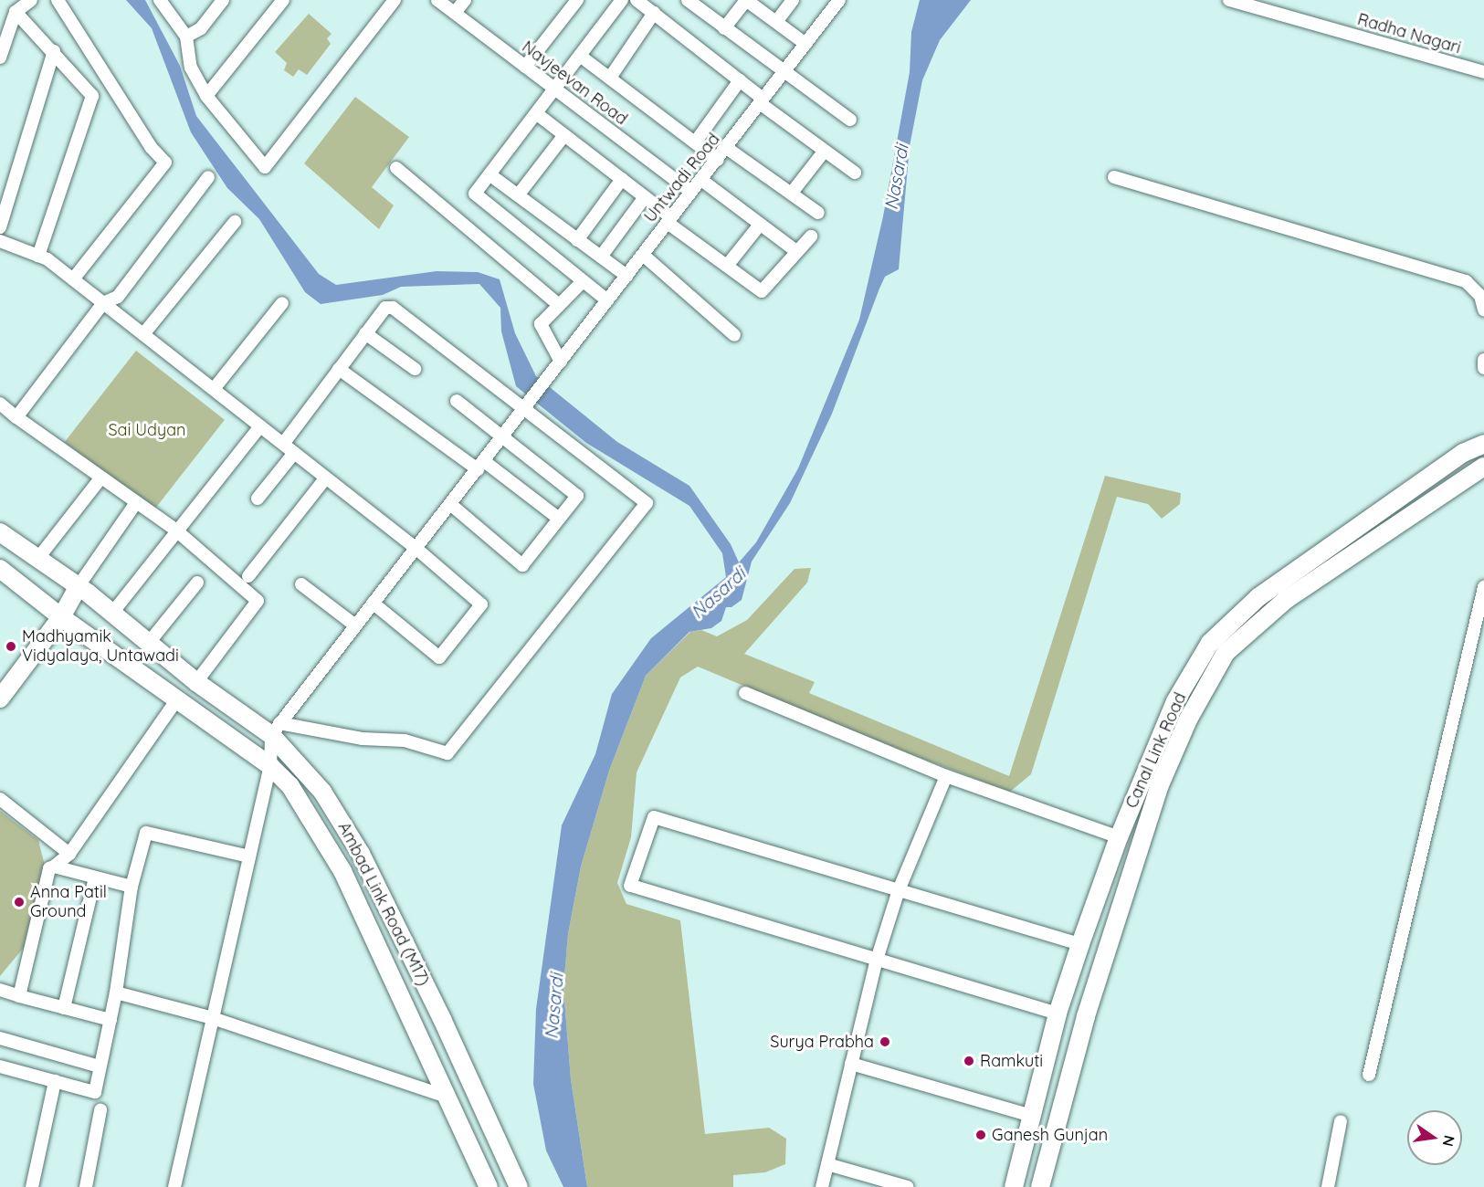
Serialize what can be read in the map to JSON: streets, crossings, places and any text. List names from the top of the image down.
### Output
{
  "streets": {
    "main road": ["Canal Link Road", "Ambad Link Road (M17)"],
    "street": ["Radha Nagari", "Navjeevan Road", "Untwadi Road"]
  },
  "crossings": [
    ["Navjeevan Road", "Untwadi Road"],
    ["Untwadi Road", "Ambad Link Road (M17)"]
  ],
  "water": ["Nasardi"],
  "parks": ["Sai Udyan"],
  "places": [
    "Madhyamik Vidyalaya, Untawadi",
    "Anna Patil Ground",
    "Surya Prabha",
    "Ramkuti",
    "Ganesh Gunjan"
  ],
  "north": "right"
}
